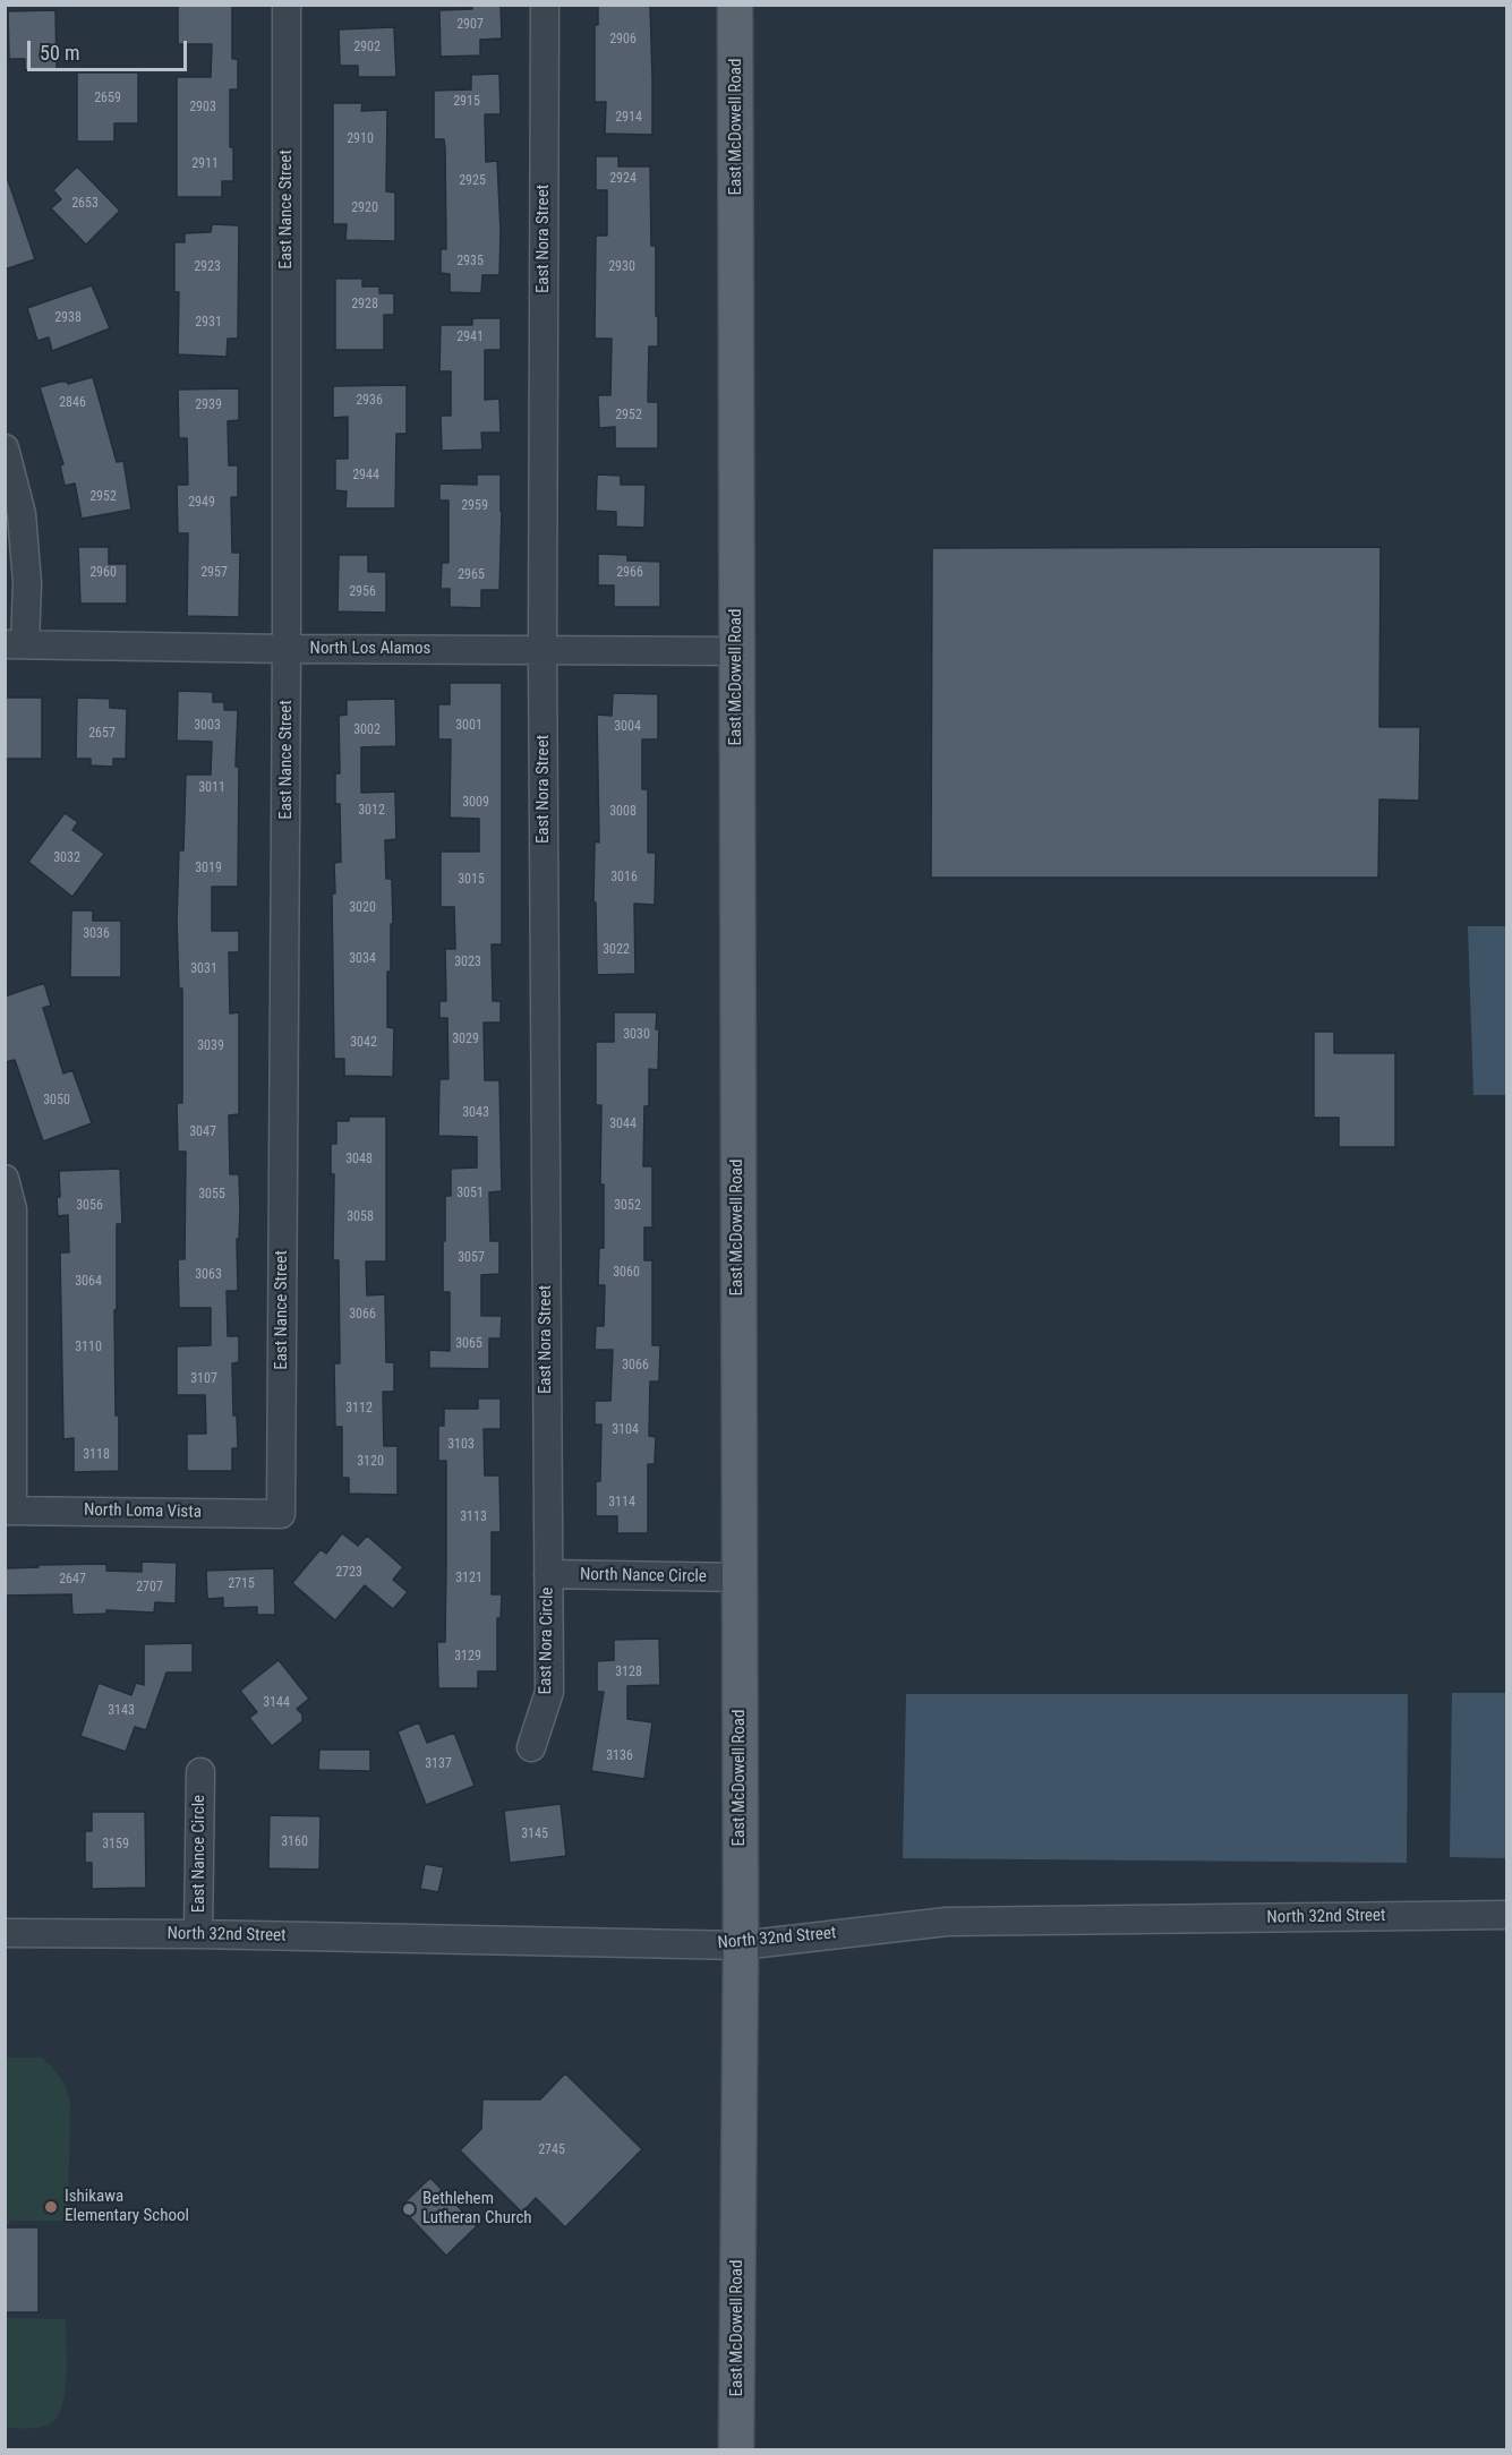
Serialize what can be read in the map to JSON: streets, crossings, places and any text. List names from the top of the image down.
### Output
{
  "streets": {
    "main road": ["East McDowell Road"],
    "street": [
      "East Nance Street",
      "East Nora Street",
      "North Los Alamos",
      "North Loma Vista",
      "North Nance Circle",
      "East Nora Circle",
      "East Nance Circle",
      "North 32nd Street"
    ]
  },
  "crossings": [
    ["East McDowell Road", "North Los Alamos"],
    ["East McDowell Road", "North Nance Circle"],
    ["East McDowell Road", "North 32nd Street"],
    ["East Nance Street", "North Los Alamos"],
    ["East Nance Street", "North Loma Vista"],
    ["East Nora Street", "North Los Alamos"],
    ["East Nora Street", "North Nance Circle"],
    ["East Nora Street", "East Nora Circle"],
    ["North Nance Circle", "East Nora Circle"],
    ["East Nance Circle", "North 32nd Street"]
  ],
  "places": ["Ishikawa Elementary School", "Bethlehem Lutheran Church"],
  "house_numbers": [
    "2907",
    "2906",
    "2902",
    "2659",
    "2915",
    "2903",
    "2914",
    "2910",
    "2911",
    "2924",
    "2925",
    "2653",
    "2920",
    "2935",
    "2923",
    "2930",
    "2928",
    "2938",
    "2931",
    "2941",
    "2936",
    "2846",
    "2939",
    "2952",
    "2944",
    "2952",
    "2949",
    "2959",
    "2960",
    "2957",
    "2966",
    "2965",
    "2956",
    "3003",
    "3001",
    "3004",
    "3002",
    "2657",
    "3011",
    "3009",
    "3012",
    "3008",
    "3032",
    "3019",
    "3016",
    "3015",
    "3020",
    "3036",
    "3022",
    "3034",
    "3023",
    "3031",
    "3030",
    "3029",
    "3042",
    "3039",
    "3050",
    "3043",
    "3044",
    "3047",
    "3048",
    "3051",
    "3055",
    "3056",
    "3052",
    "3058",
    "3057",
    "3060",
    "3063",
    "3064",
    "3066",
    "3065",
    "3110",
    "3066",
    "3107",
    "3112",
    "3104",
    "3103",
    "3118",
    "3120",
    "3114",
    "3113",
    "2723",
    "3121",
    "2647",
    "2715",
    "2707",
    "3129",
    "3128",
    "3144",
    "3143",
    "3136",
    "3137",
    "3145",
    "3160",
    "3159",
    "2745"
  ],
  "scale_bar": "50 m"
}
